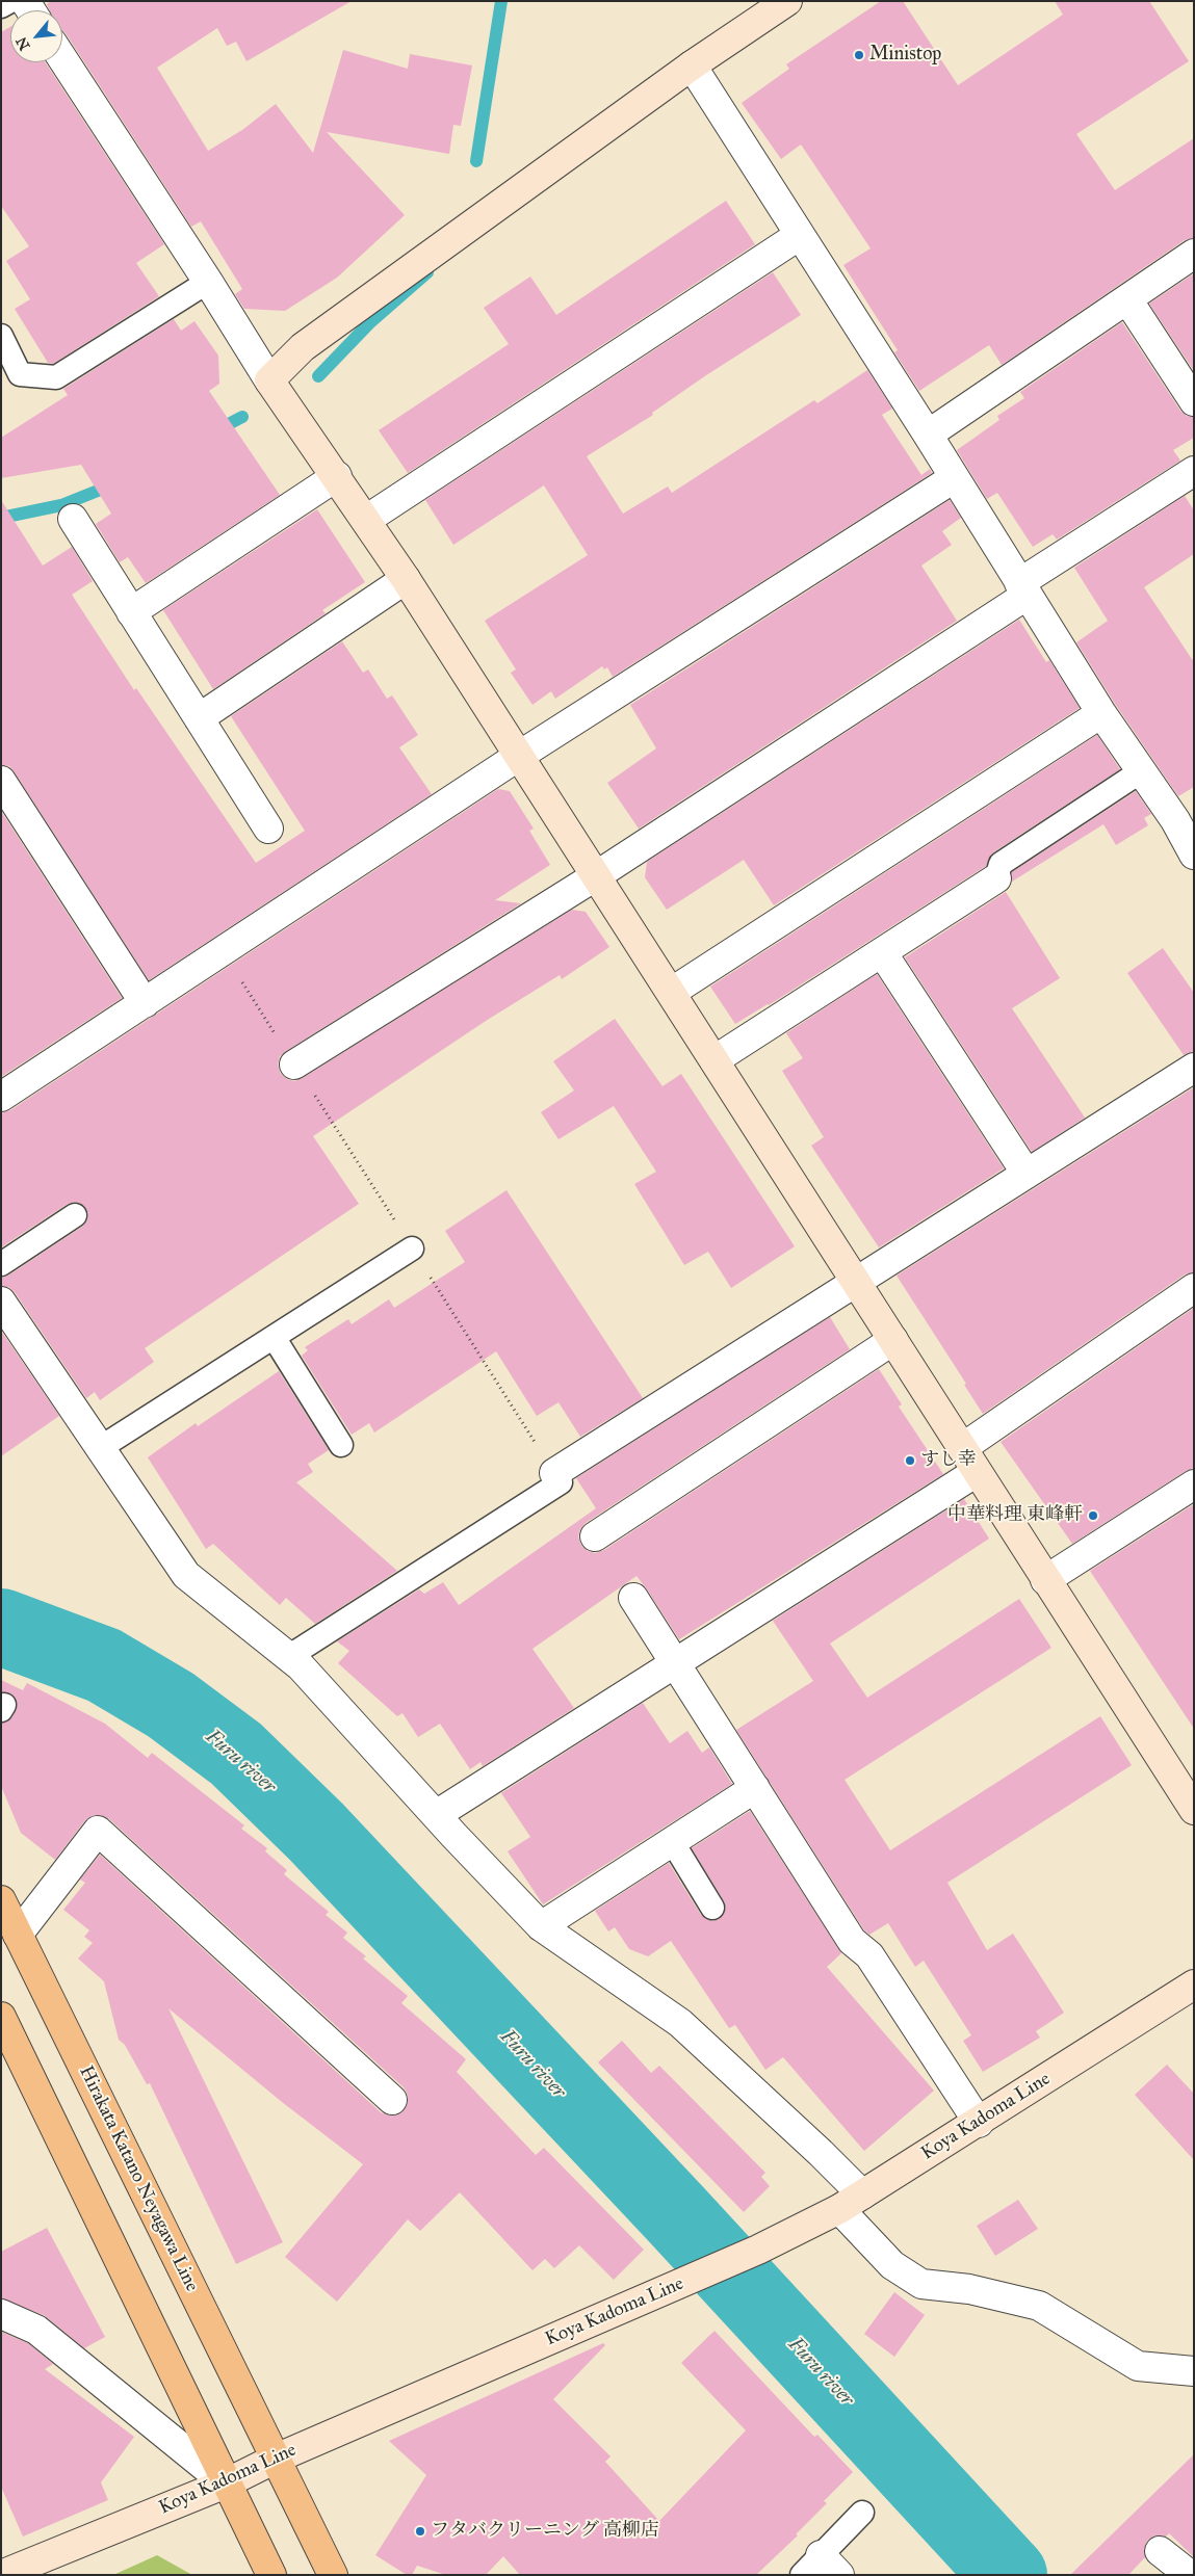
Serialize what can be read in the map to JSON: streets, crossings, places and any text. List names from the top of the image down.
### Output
{
  "streets": {
    "main road": ["Hirakata Katano Neyagawa Line"],
    "street": ["Koya Kadoma Line"]
  },
  "crossings": [
    ["Koya Kadoma Line", "Hirakata Katano Neyagawa Line"]
  ],
  "water": ["Furu river"],
  "places": [
    "Ministop",
    "すし幸",
    "中華料理 東峰軒",
    "フタバクリーニング 高柳店"
  ],
  "north": "bottom left"
}
